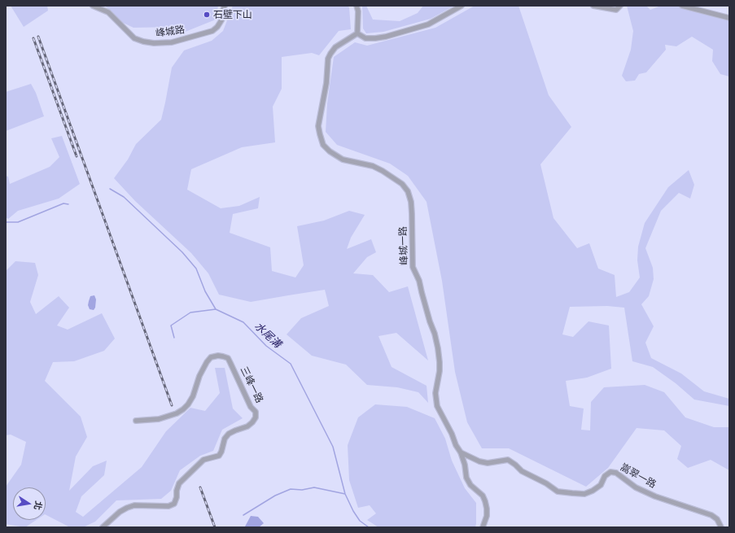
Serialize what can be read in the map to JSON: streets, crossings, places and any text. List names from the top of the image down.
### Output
{
  "streets": {
    "street": [
      "峰城路",
      "峰城一路",
      "三峰一路",
      "嵩翠一路"
    ]
  },
  "crossings": [
    ["峰城一路", "嵩翠一路"]
  ],
  "water": ["水尾溝"],
  "places": ["石壁下山"],
  "north": "right"
}
